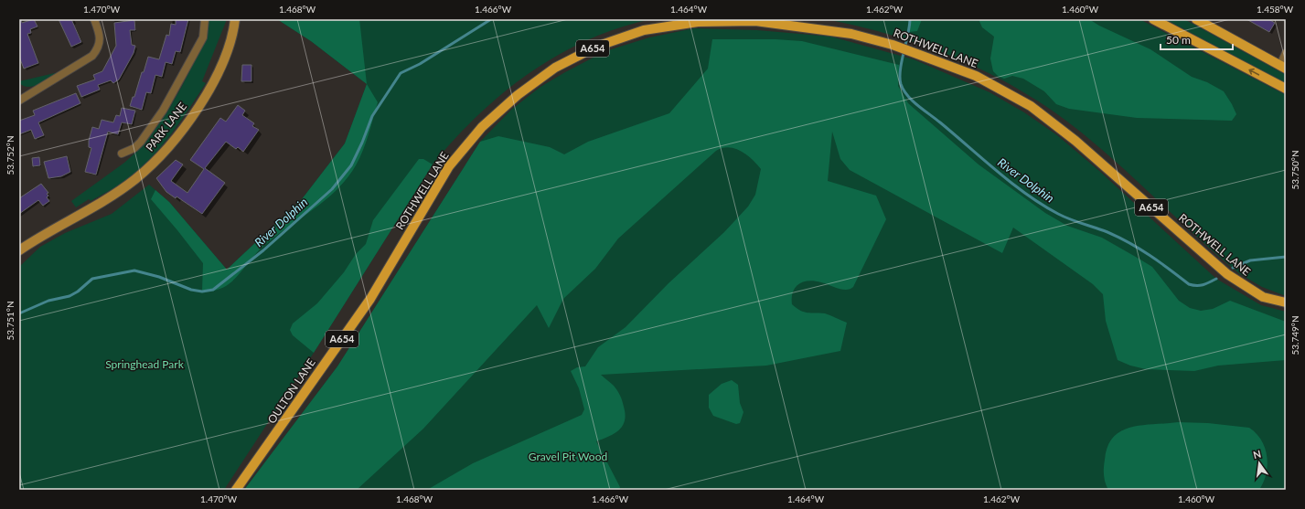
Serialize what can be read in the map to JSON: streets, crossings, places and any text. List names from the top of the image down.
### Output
{
  "streets": {
    "main road": ["A654", "ROTHWELL LANE", "OULTON LANE"],
    "street": ["PARK LANE"]
  },
  "crossings": [
    ["ROTHWELL LANE", "OULTON LANE"]
  ],
  "water": ["River Dolphin"],
  "parks": ["Springhead Park", "Gravel Pit Wood"],
  "scale_bar": "50 m",
  "north": "top",
  "coordinates": [
    "1.470°W",
    "1.468°W",
    "1.466°W",
    "1.464°W",
    "1.462°W",
    "1.460°W",
    "1.458°W",
    "53.752°N",
    "53.750°N",
    "53.751°N",
    "53.749°N"
  ]
}
